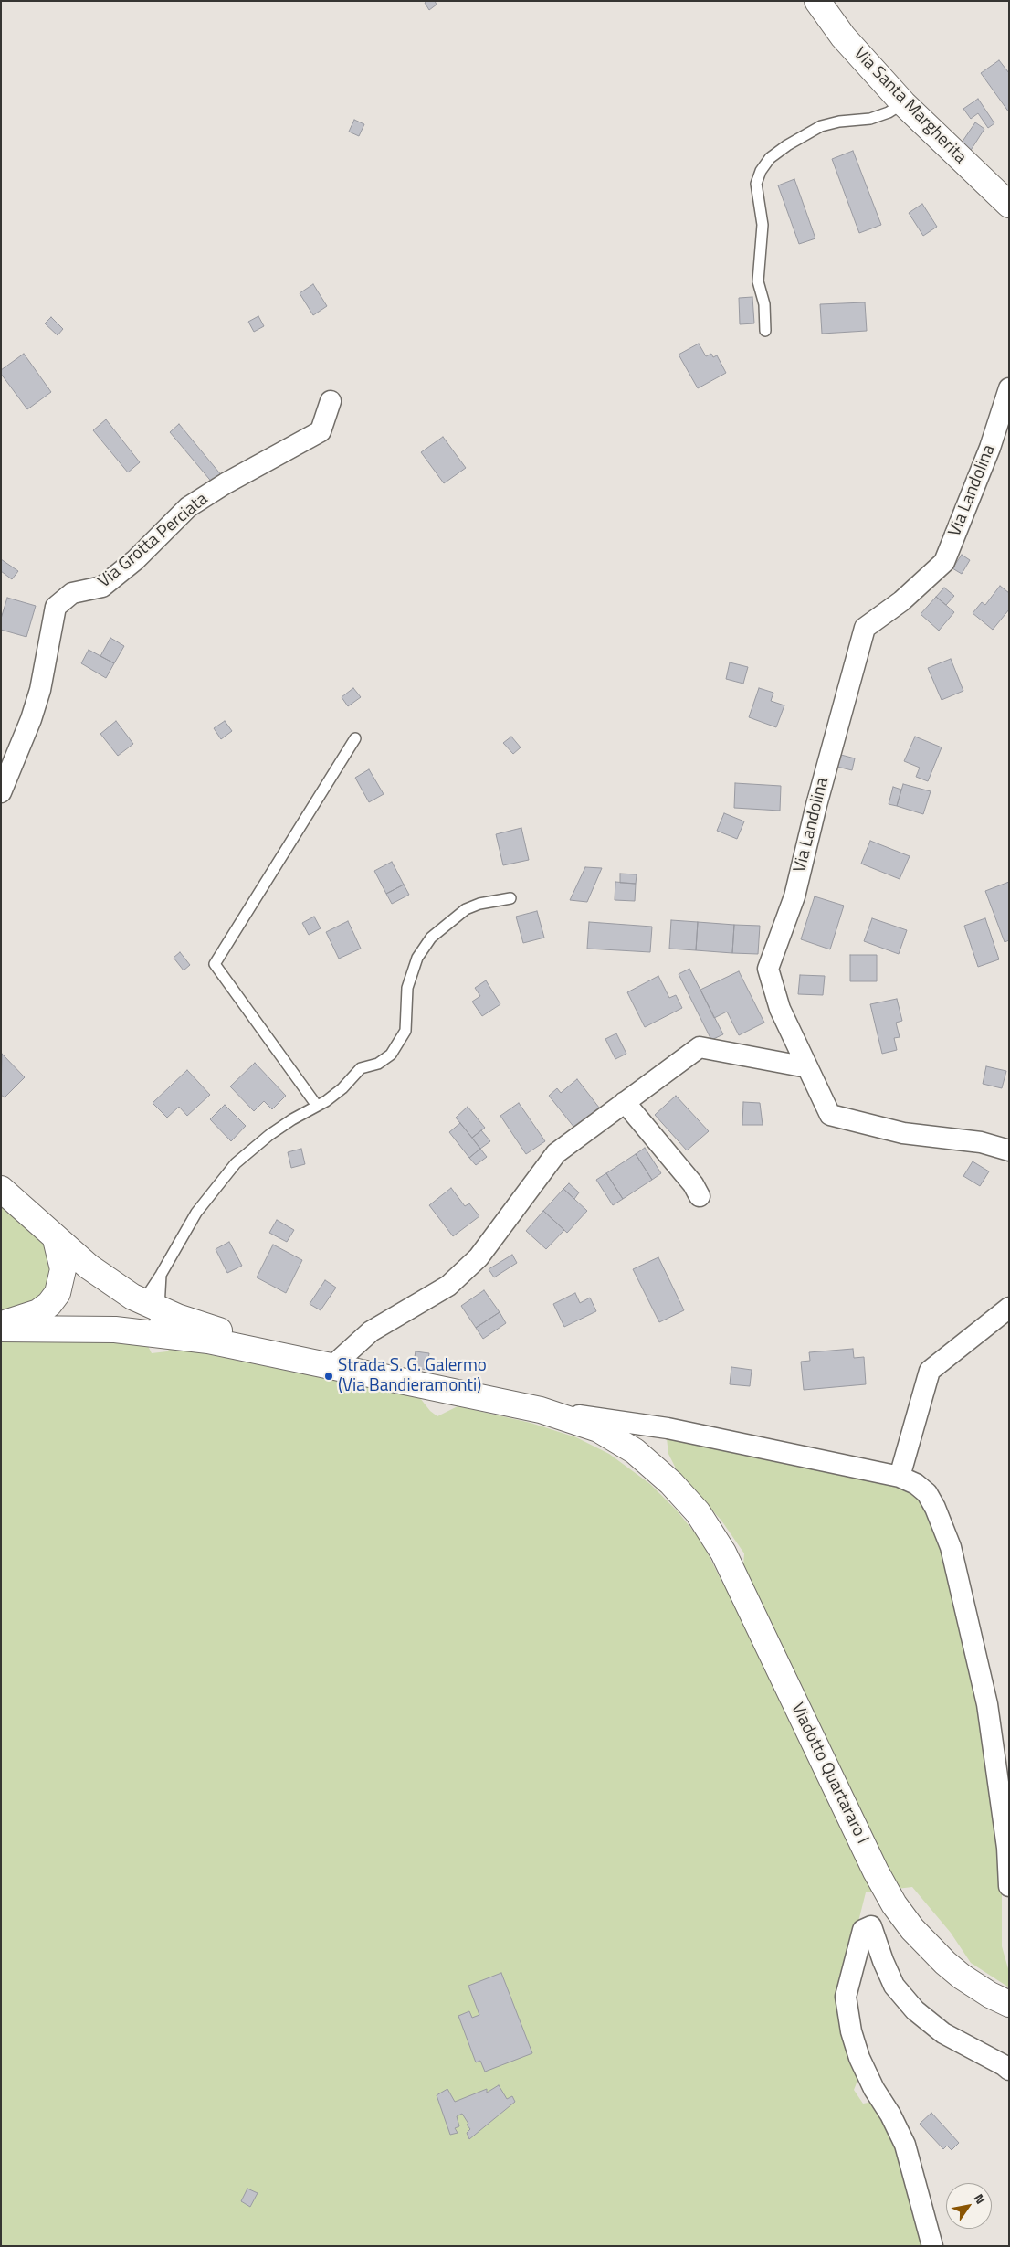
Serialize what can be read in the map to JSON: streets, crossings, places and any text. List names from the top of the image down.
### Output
{
  "streets": {
    "main road": ["Via Santa Margherita", "Viadotto Quartararo I"],
    "street": ["Via Landolina", "Via Grotta Perciata"]
  },
  "places": ["Strada S. G. Galermo (Via Bandieramonti)"],
  "north": "top right"
}
